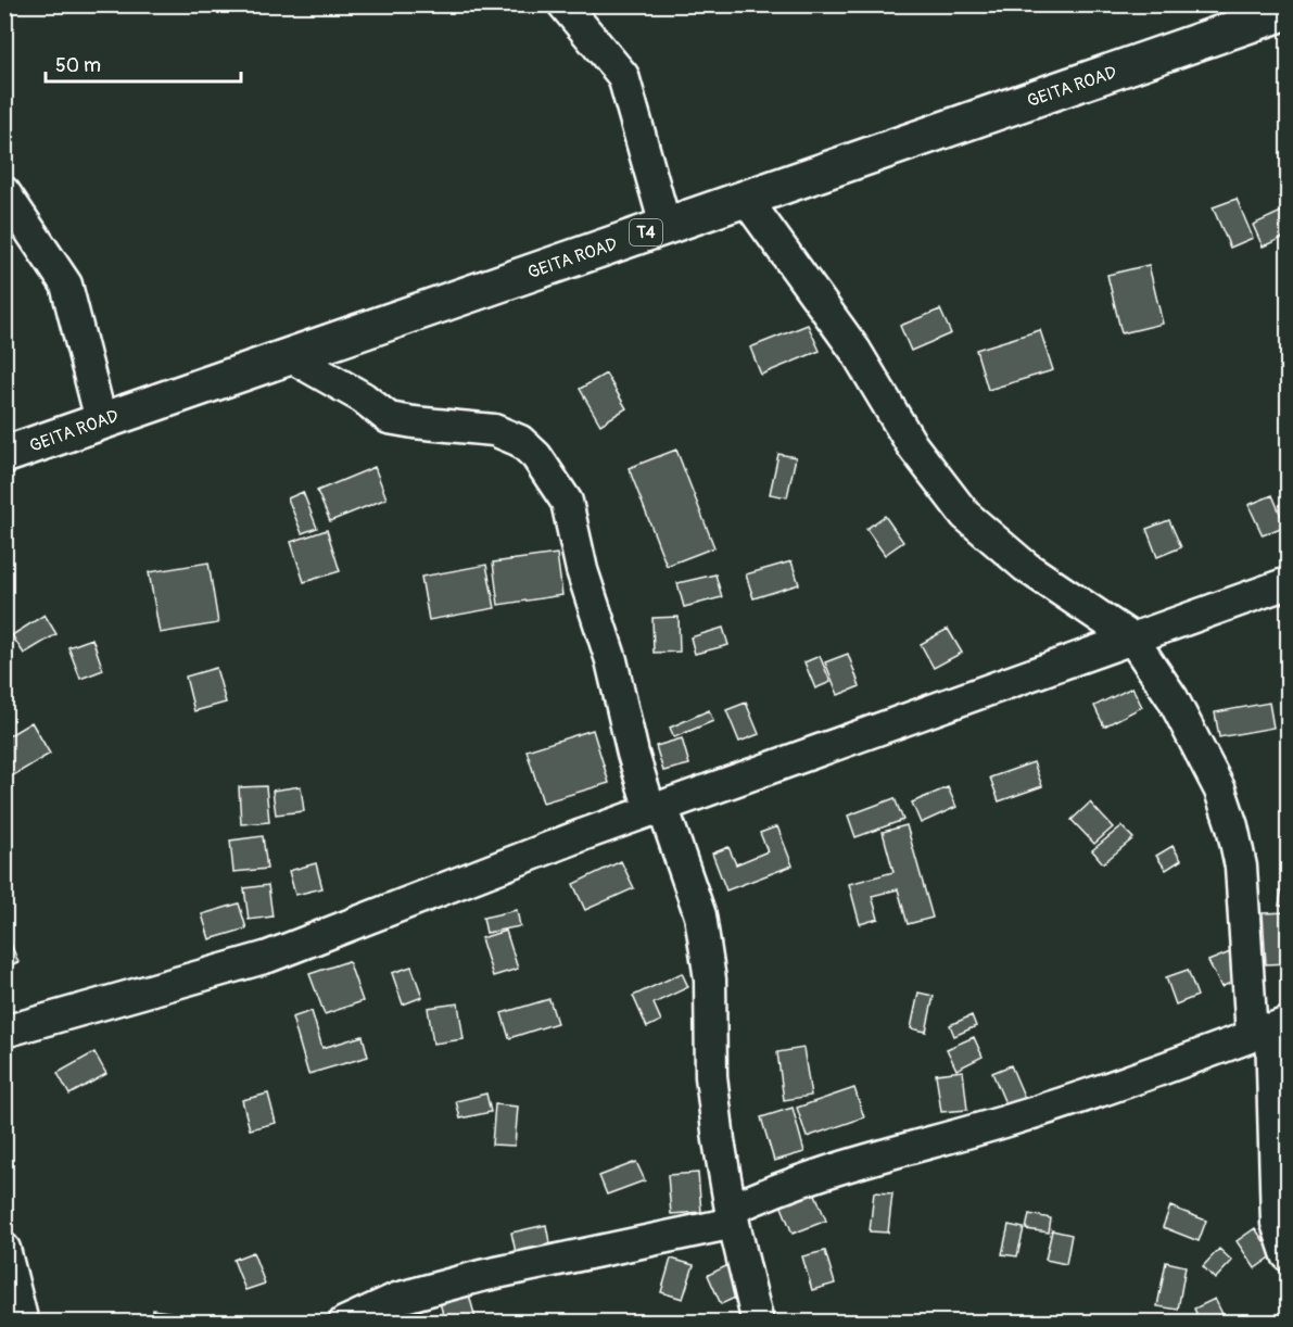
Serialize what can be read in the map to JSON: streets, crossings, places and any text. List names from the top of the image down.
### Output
{
  "streets": {
    "highway": ["GEITA ROAD", "T4"]
  },
  "scale_bar": "50 m"
}
